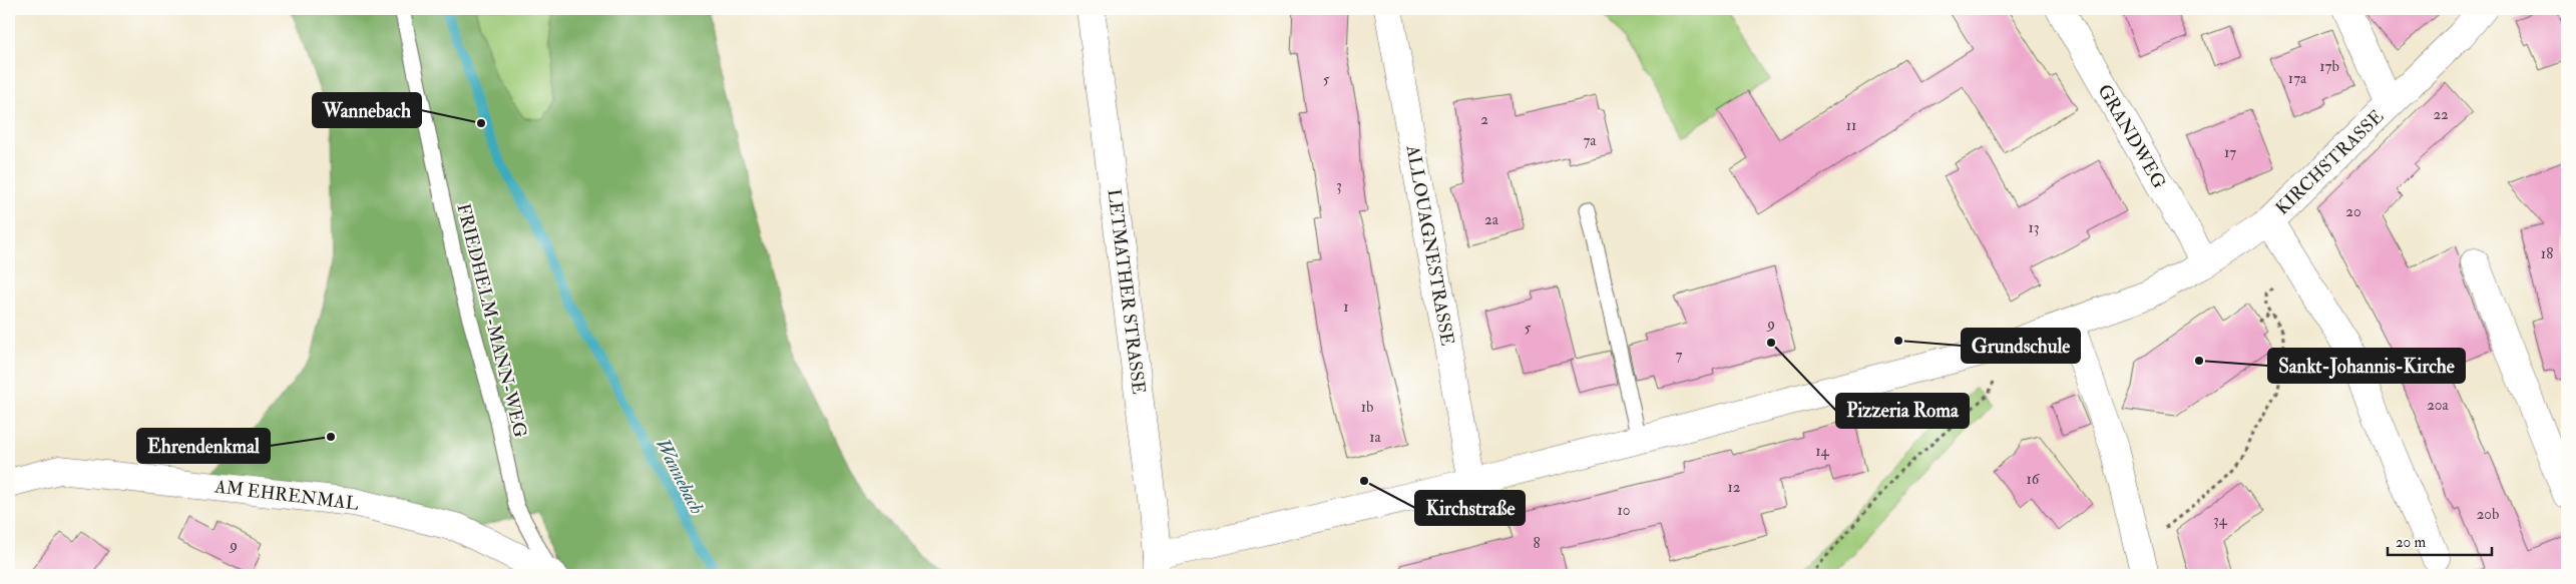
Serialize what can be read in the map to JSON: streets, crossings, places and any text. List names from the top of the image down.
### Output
{
  "streets": {
    "street": [
      "GRANDWEG",
      "KIRCHSTRASSE",
      "ALLOUAGNESTRASSE",
      "LETMATHER STRASSE",
      "AM EHRENMAL"
    ],
    "lane": ["FRIEDHELM-MANN-WEG"]
  },
  "crossings": [
    ["GRANDWEG", "KIRCHSTRASSE"],
    ["KIRCHSTRASSE", "ALLOUAGNESTRASSE"],
    ["KIRCHSTRASSE", "LETMATHER STRASSE"],
    ["FRIEDHELM-MANN-WEG", "AM EHRENMAL"]
  ],
  "water": ["Wannebach"],
  "places": [
    "Wannebach",
    "Grundschule",
    "Pizzeria Roma",
    "Sankt-Johannis-Kirche",
    "Ehrendenkmal",
    "Kirchstraße"
  ],
  "house_numbers": [
    "17b",
    "17a",
    "5",
    "22",
    "2",
    "11",
    "7a",
    "17",
    "3",
    "20",
    "2a",
    "13",
    "18",
    "1",
    "9",
    "5",
    "7",
    "20a",
    "1b",
    "1a",
    "14",
    "16",
    "12",
    "10",
    "20b",
    "34",
    "8",
    "9"
  ],
  "scale_bar": "20 m"
}
